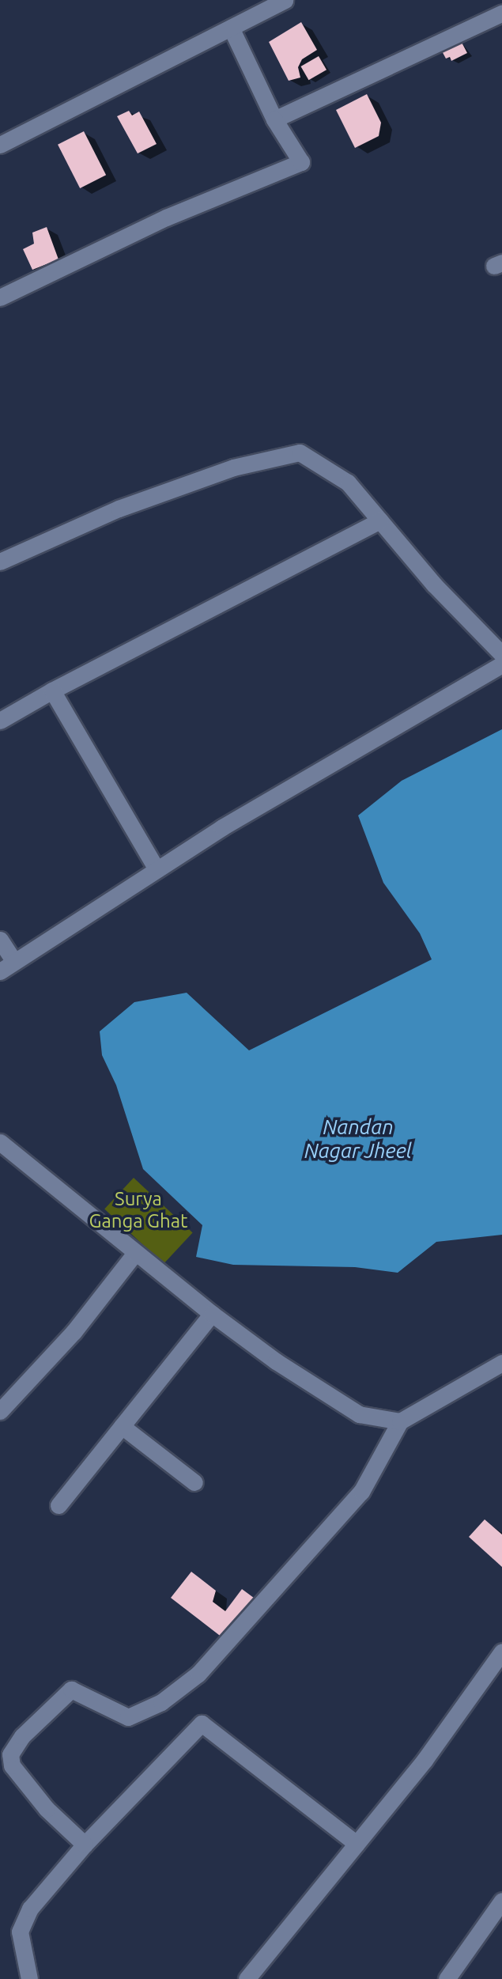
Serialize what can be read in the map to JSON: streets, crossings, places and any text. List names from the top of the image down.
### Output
{
  "water": ["Nandan Nagar Jheel"],
  "parks": ["Surya Ganga Ghat"]
}
